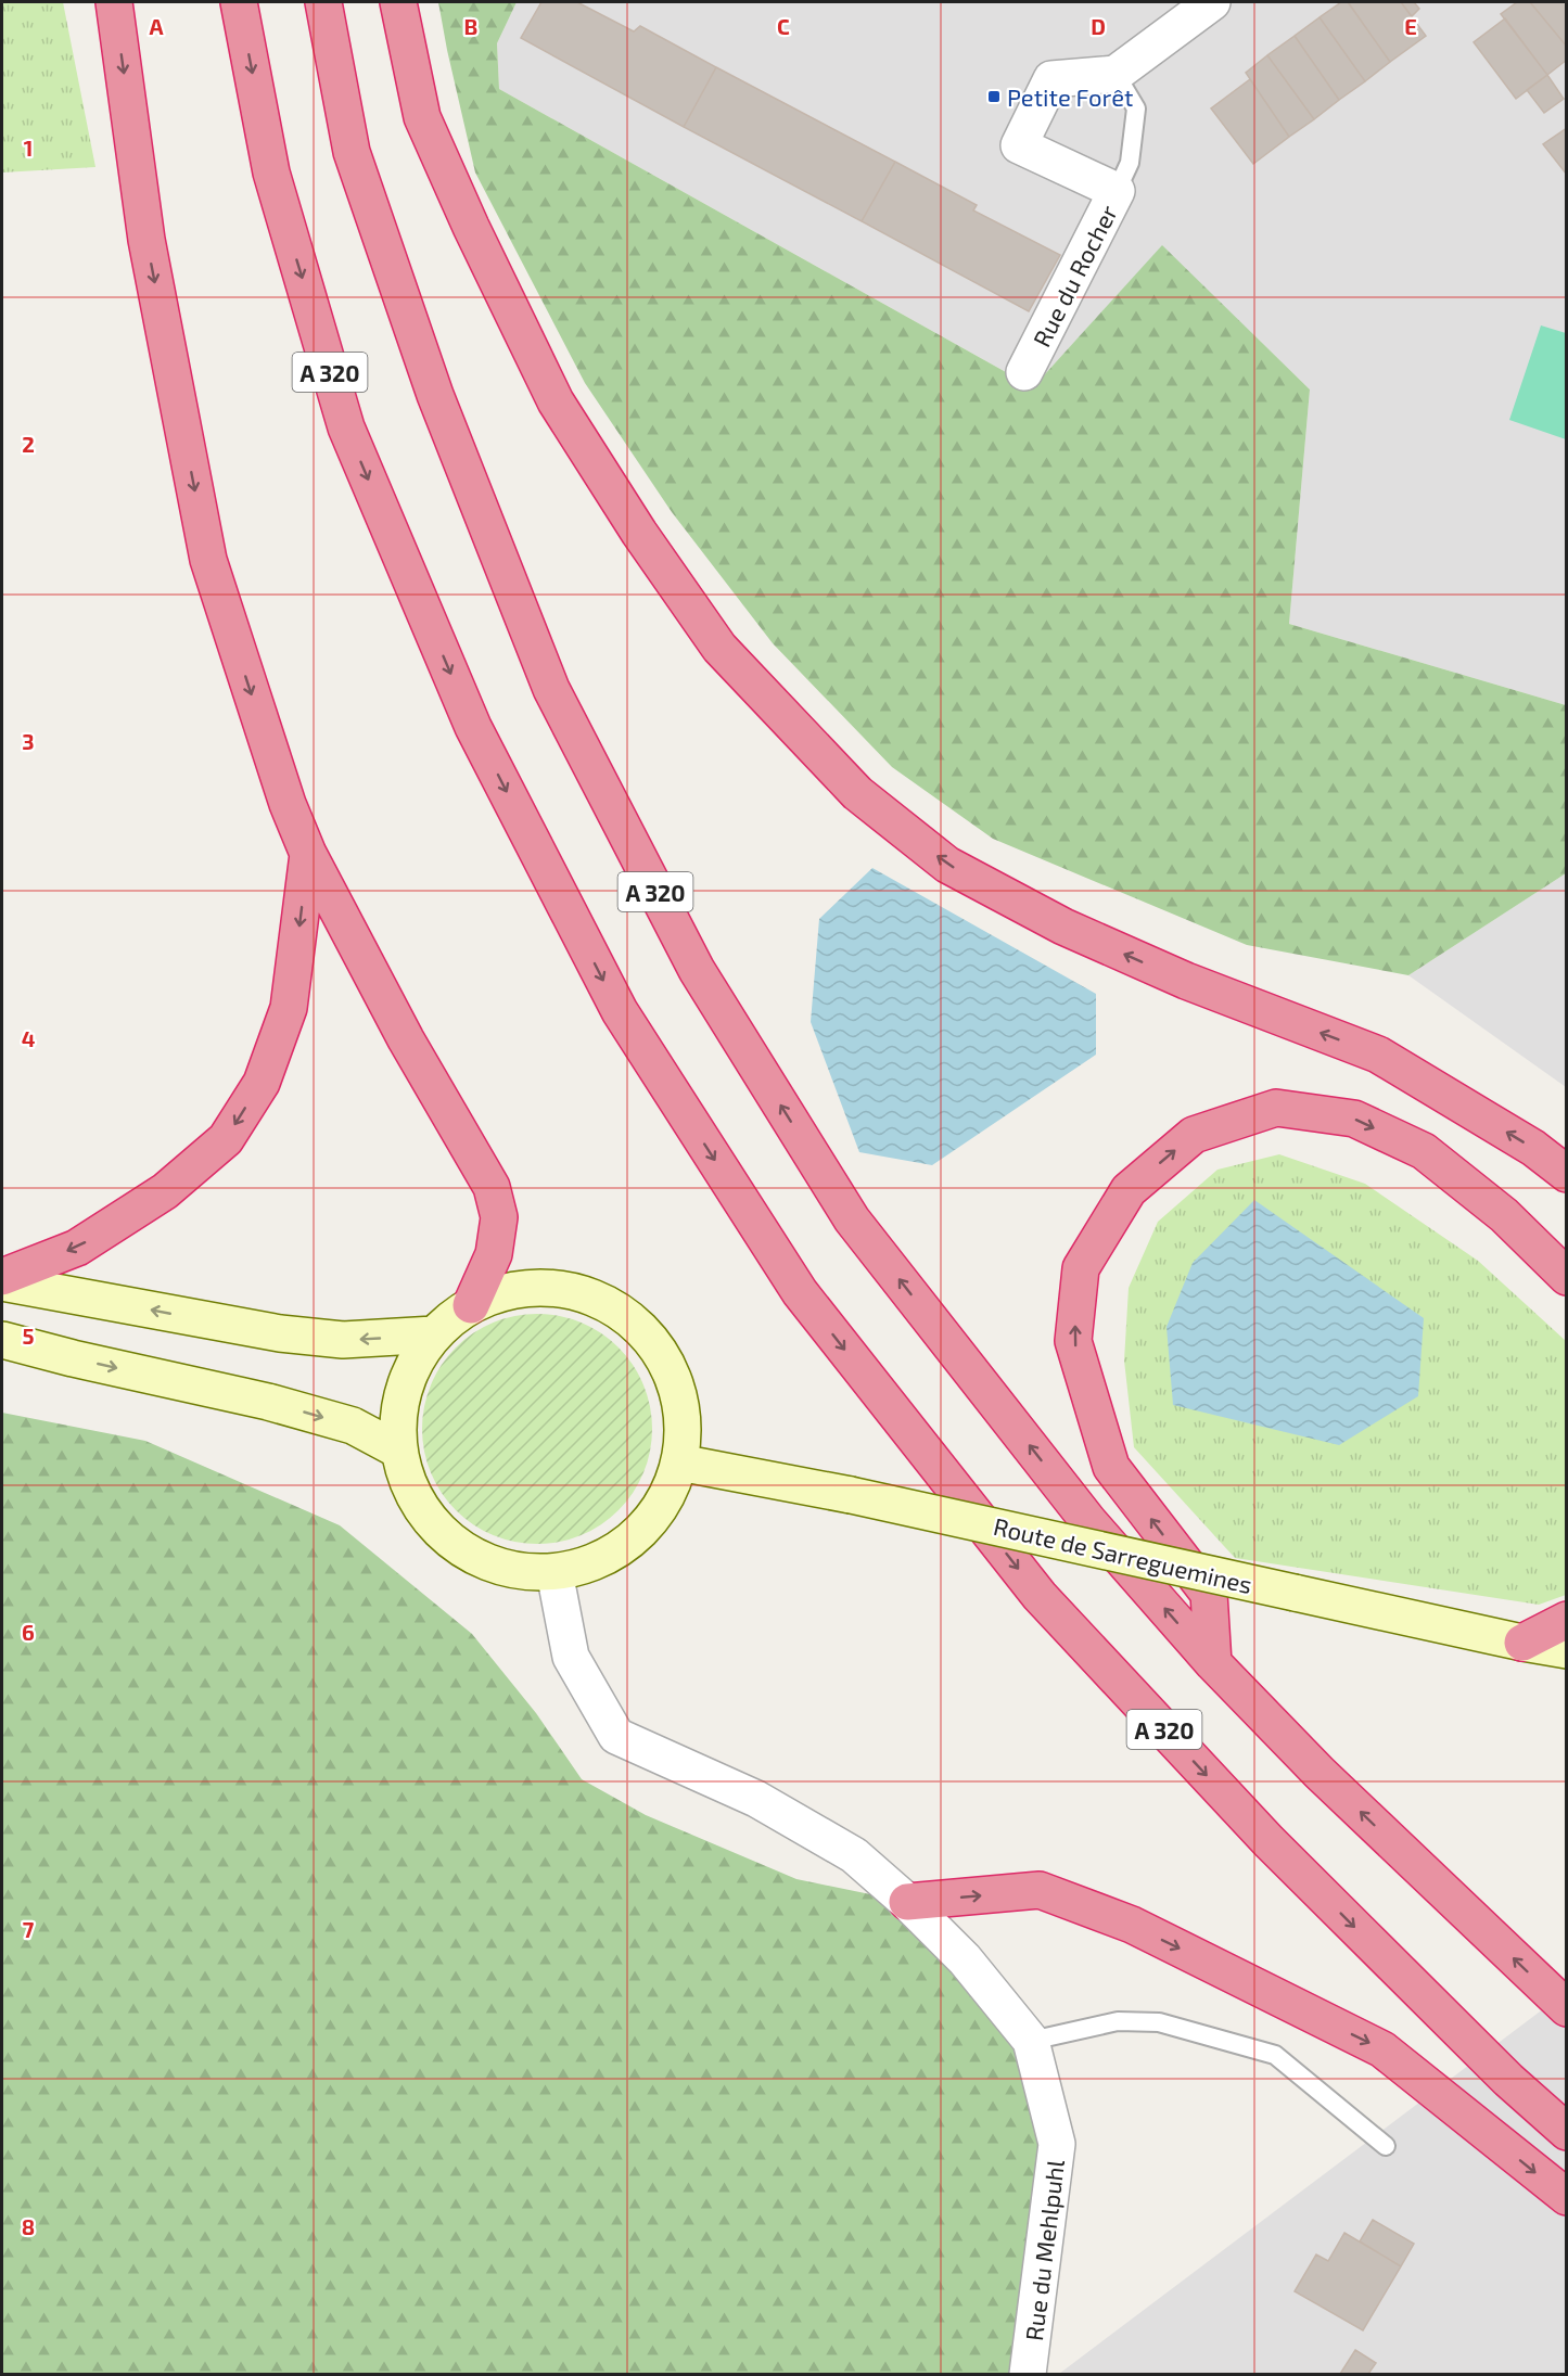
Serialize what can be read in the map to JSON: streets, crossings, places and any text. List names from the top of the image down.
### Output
{
  "streets": {
    "highway": ["A 320"],
    "main road": ["Route de Sarreguemines"],
    "street": ["Rue du Rocher", "Rue du Mehlpuhl"]
  },
  "places": {
    "transit": ["Petite Forêt"]
  },
  "grid": {
    "columns": [
      "A",
      "B",
      "C",
      "D",
      "E"
    ],
    "rows": [
      "1",
      "2",
      "3",
      "4",
      "5",
      "6",
      "7",
      "8"
    ]
  }
}
